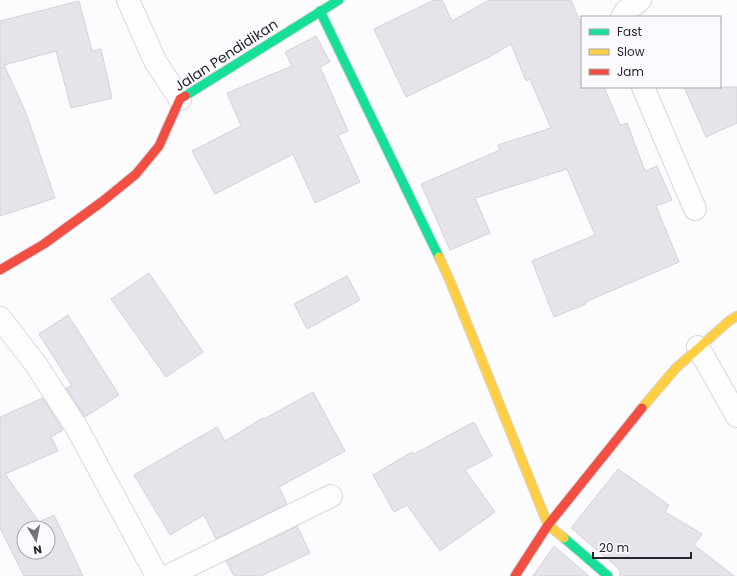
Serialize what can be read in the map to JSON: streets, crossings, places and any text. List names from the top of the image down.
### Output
{
  "streets": {
    "street": ["Jalan Pendidikan"]
  },
  "legend": ["Fast", "Slow", "Jam"],
  "scale_bar": "20 m",
  "north": "bottom"
}
